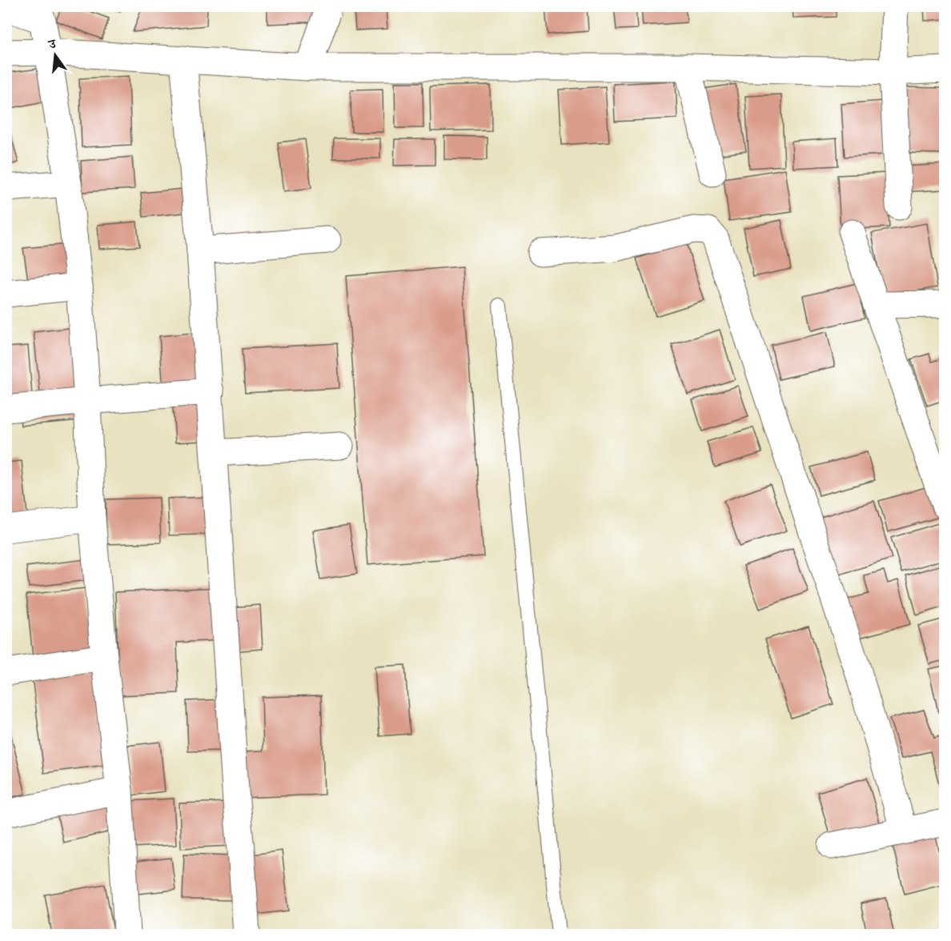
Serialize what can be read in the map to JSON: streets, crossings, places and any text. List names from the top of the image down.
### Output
{
  "north": "top"
}
